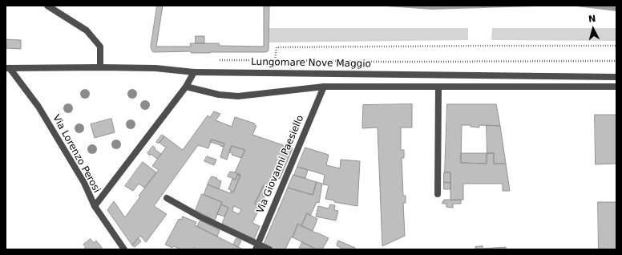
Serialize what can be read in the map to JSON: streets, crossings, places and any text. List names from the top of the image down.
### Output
{
  "streets": {
    "street": ["Lungomare Nove Maggio", "Via Lorenzo Perosi", "Via Giovanni Paesiello"]
  },
  "crossings": [
    ["Lungomare Nove Maggio", "Via Lorenzo Perosi"]
  ],
  "north": "top"
}
